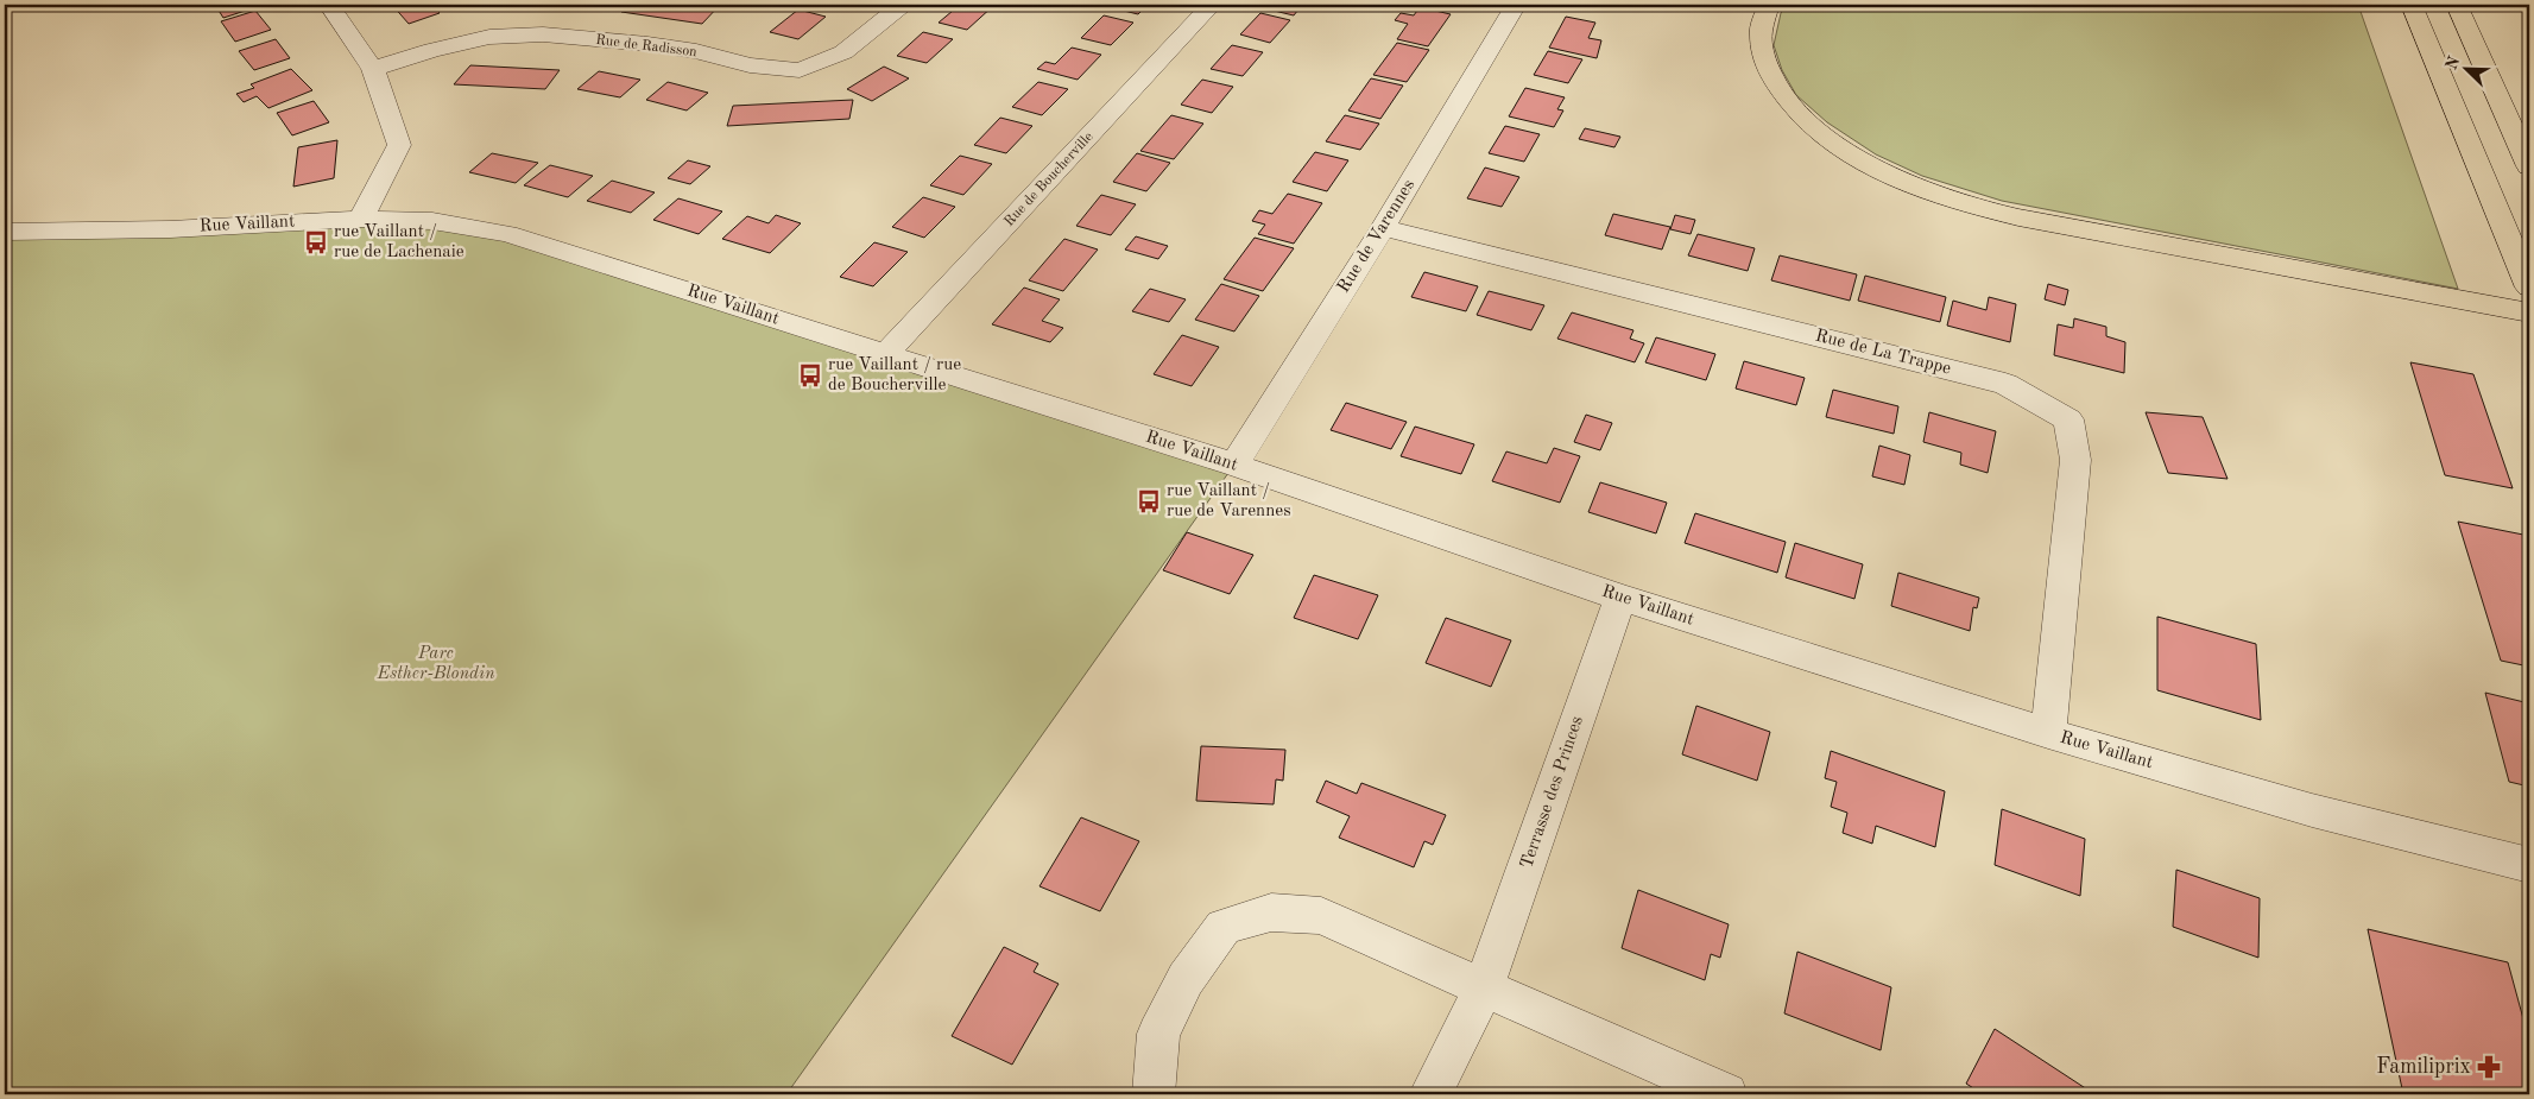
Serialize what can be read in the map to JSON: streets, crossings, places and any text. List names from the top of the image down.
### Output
{
  "streets": {
    "street": [
      "Rue de Radisson",
      "Rue de Boucherville",
      "Rue Vaillant",
      "Rue de Varennes",
      "Rue de La Trappe",
      "Terrasse des Princes"
    ]
  },
  "crossings": [
    ["Rue de Boucherville", "Rue Vaillant"],
    ["Rue Vaillant", "Rue de Varennes"],
    ["Rue Vaillant", "Rue de La Trappe"],
    ["Rue Vaillant", "Terrasse des Princes"],
    ["Rue de Varennes", "Rue de La Trappe"]
  ],
  "parks": ["Parc Esther-Blondin"],
  "places": {
    "bus stop": ["rue Vaillant / rue de Lachenaie", "rue Vaillant / rue de Boucherville", "rue Vaillant / rue de Varennes"],
    "pharmacy": ["Familiprix"]
  },
  "north": "top left"
}
